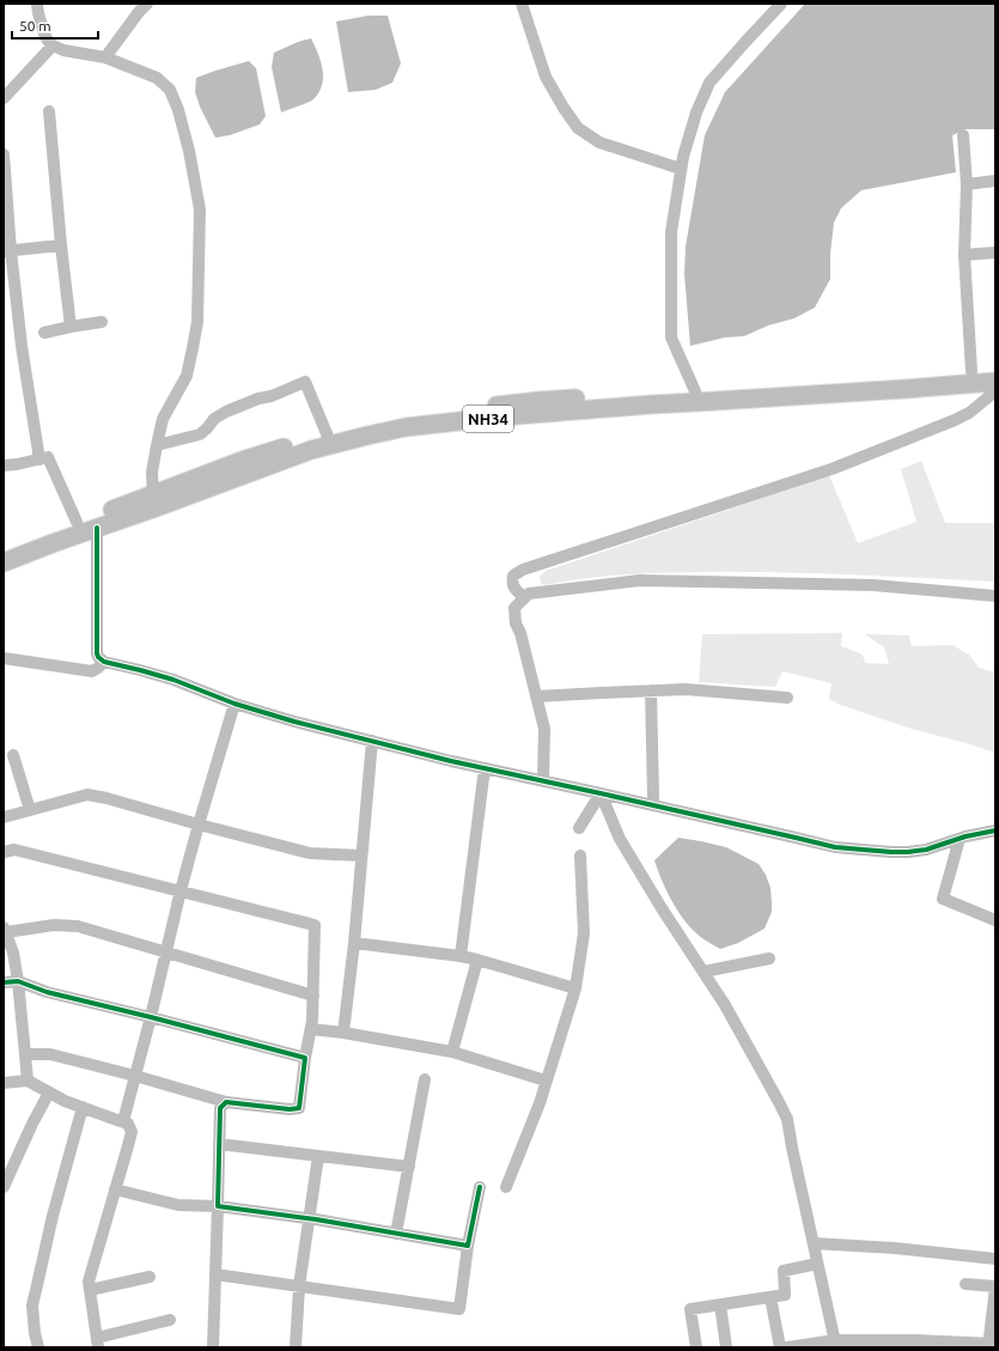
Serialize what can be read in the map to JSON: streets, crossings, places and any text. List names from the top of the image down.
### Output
{
  "streets": {
    "highway": ["NH34"]
  },
  "scale_bar": "50 m"
}
